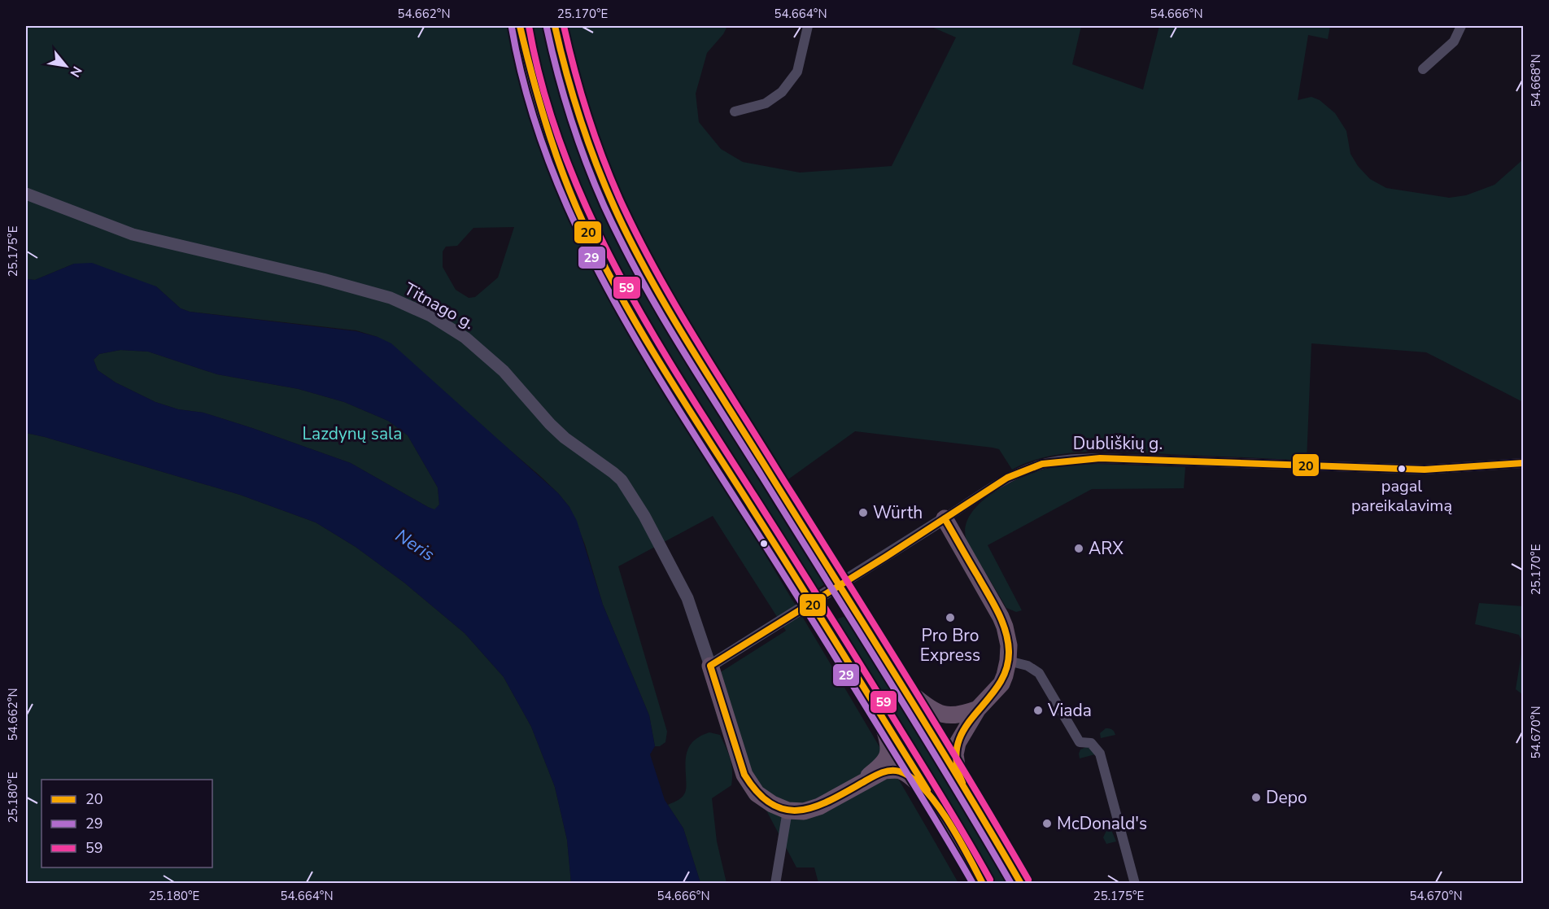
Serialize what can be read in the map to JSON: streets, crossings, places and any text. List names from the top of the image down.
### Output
{
  "streets": {
    "street": ["Titnago g.", "Dubliškių g."]
  },
  "crossings": [
    ["Titnago g.", "Dubliškių g."]
  ],
  "water": ["Neris"],
  "parks": ["Lazdynų sala"],
  "places": [
    "pagal pareikalavimą",
    "Würth",
    "ARX",
    "Pro Bro Express",
    "Viada",
    "Depo",
    "McDonald's"
  ],
  "lines": ["transit line 20", "transit line 59", "transit line 29"],
  "legend": ["20", "29", "59"],
  "north": "bottom right",
  "coordinates": [
    "54.662°N",
    "25.170°E",
    "54.664°N",
    "54.666°N",
    "54.668°N",
    "25.175°E",
    "54.670°N",
    "25.180°E"
  ]
}
